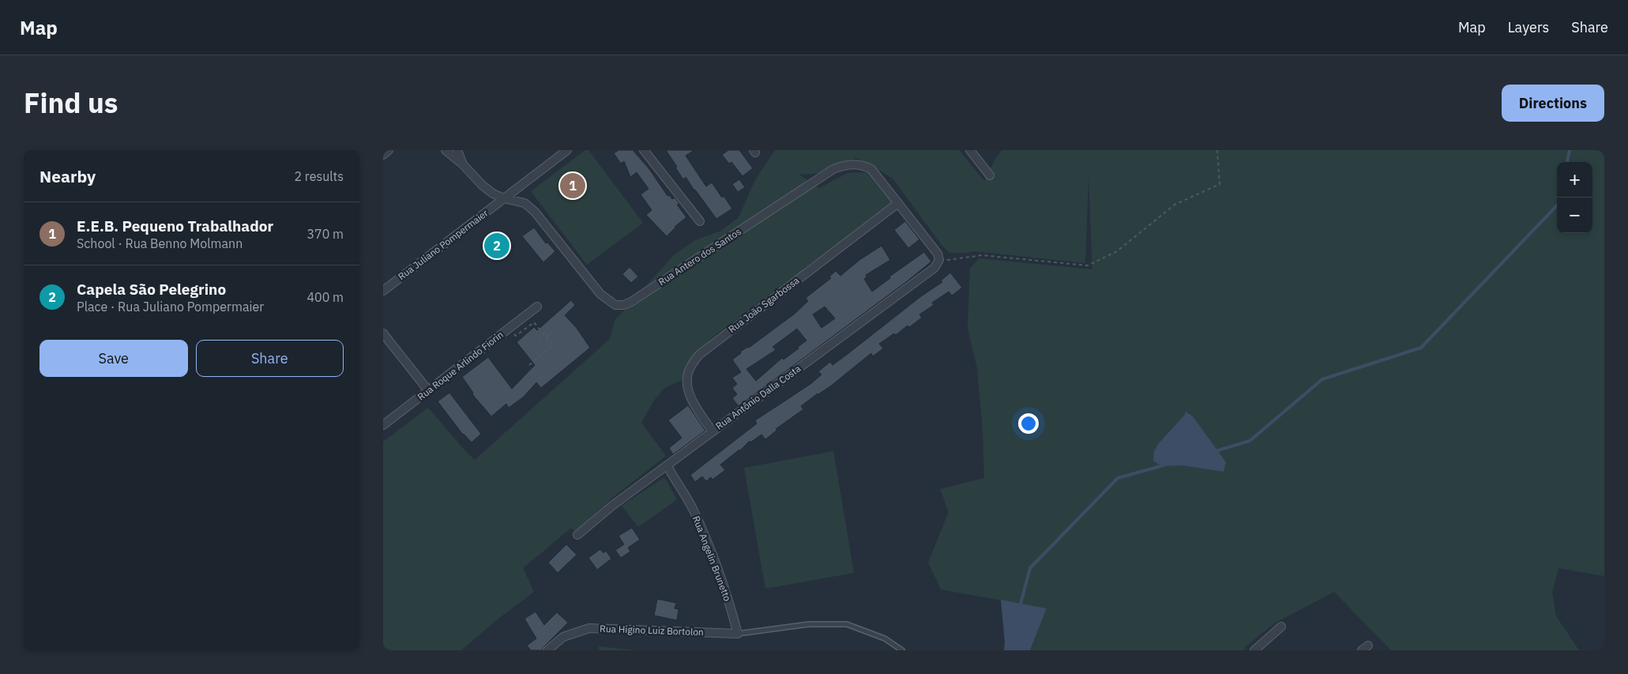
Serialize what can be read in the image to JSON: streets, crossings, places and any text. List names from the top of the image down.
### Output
{
  "streets": {
    "street": [
      "Rua Juliano Pompermaier",
      "Rua Antero dos Santos",
      "Rua João Sgarbossa",
      "Rua Roque Arlindo Fiorin",
      "Rua Antônio Dalla Costa",
      "Rua Angelin Brunetto",
      "Rua Higino Luiz Bortolon"
    ]
  },
  "crossings": [
    ["Rua Juliano Pompermaier", "Rua Antero dos Santos"],
    ["Rua Antero dos Santos", "Rua João Sgarbossa"],
    ["Rua Antero dos Santos", "Rua Antônio Dalla Costa"],
    ["Rua João Sgarbossa", "Rua Antônio Dalla Costa"],
    ["Rua Antônio Dalla Costa", "Rua Angelin Brunetto"],
    ["Rua Angelin Brunetto", "Rua Higino Luiz Bortolon"]
  ],
  "page": {
    "header": "Map",
    "nav": ["Map", "Layers", "Share"],
    "title": "Find us",
    "buttons": [
      "Directions",
      ["Save", "Share"]
    ],
    "heading": ["Nearby", "2 results"],
    "map_buttons": ["+", "−"],
    "pins": ["1", "2"],
    "list": [
      {
        "mark": "1",
        "name": "E.E.B. Pequeno Trabalhador",
        "note": "School · Rua Benno Molmann",
        "value": "370 m"
      },
      {
        "mark": "2",
        "name": "Capela São Pelegrino",
        "note": "Place · Rua Juliano Pompermaier",
        "value": "400 m"
      }
    ]
  }
}
